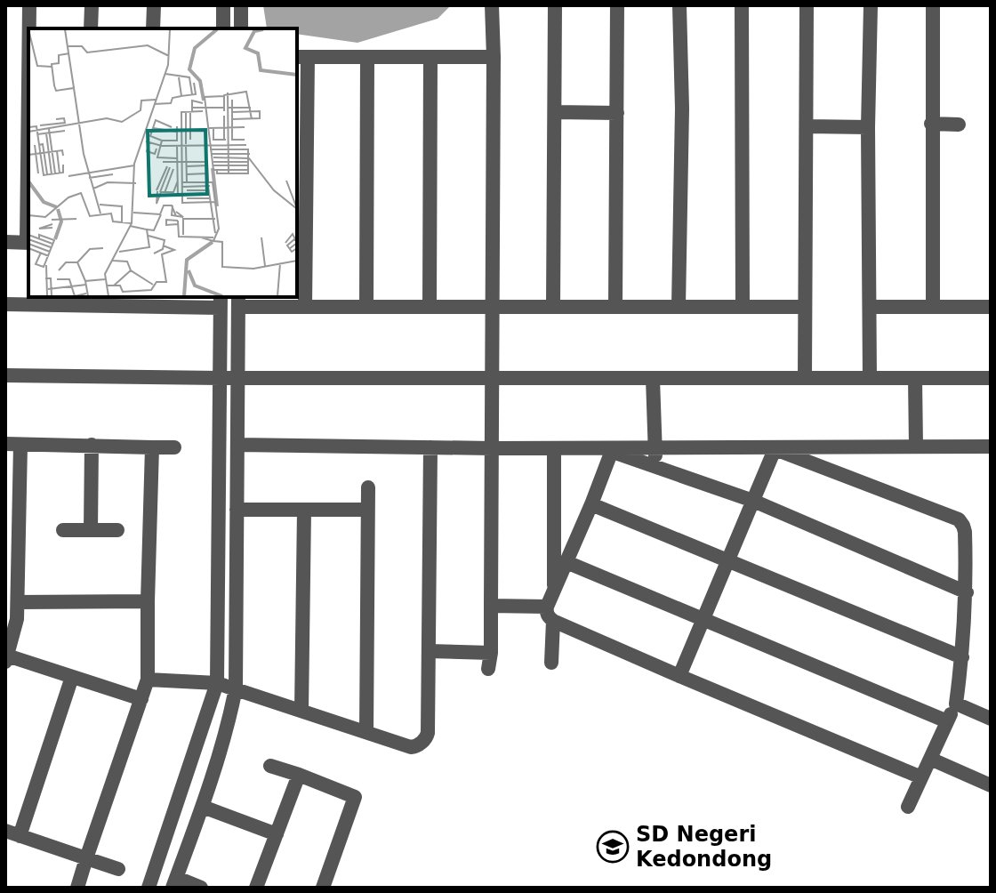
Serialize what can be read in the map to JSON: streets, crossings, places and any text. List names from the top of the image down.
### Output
{
  "places": {
    "school or university": ["SD Negeri Kedondong"]
  }
}
